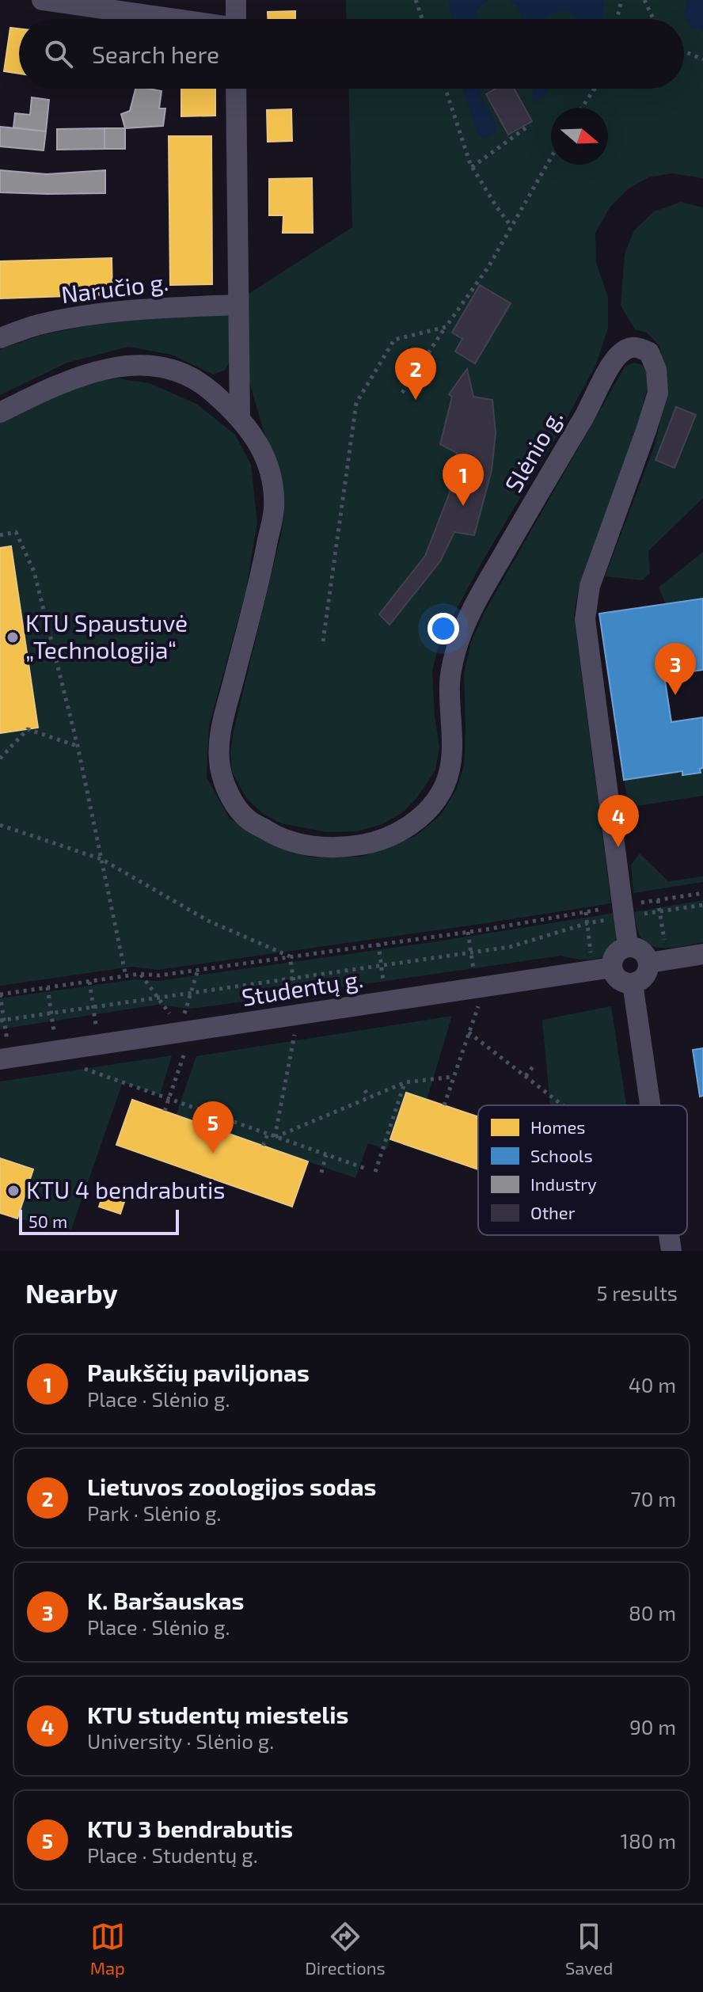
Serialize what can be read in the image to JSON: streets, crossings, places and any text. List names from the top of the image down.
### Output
{
  "streets": {
    "street": ["Naručio g.", "Slėnio g.", "Studentų g."]
  },
  "places": ["KTU Spaustuvė „Technologija“", "KTU 4 bendrabutis"],
  "legend": [
    "Homes",
    "Schools",
    "Industry",
    "Other"
  ],
  "scale_bar": "50 m",
  "north": "right",
  "page": {
    "search": "Search here",
    "pins": [
      "2",
      "1",
      "3",
      "4",
      "5"
    ],
    "scale": "50 m",
    "heading": ["Nearby", "5 results"],
    "list": [
      {
        "mark": "1",
        "name": "Paukščių paviljonas",
        "note": "Place · Slėnio g.",
        "value": "40 m"
      },
      {
        "mark": "2",
        "name": "Lietuvos zoologijos sodas",
        "note": "Park · Slėnio g.",
        "value": "70 m"
      },
      {
        "mark": "3",
        "name": "K. Baršauskas",
        "note": "Place · Slėnio g.",
        "value": "80 m"
      },
      {
        "mark": "4",
        "name": "KTU studentų miestelis",
        "note": "University · Slėnio g.",
        "value": "90 m"
      },
      {
        "mark": "5",
        "name": "KTU 3 bendrabutis",
        "note": "Place · Studentų g.",
        "value": "180 m"
      }
    ],
    "nav": ["Map", "Directions", "Saved"]
  }
}
